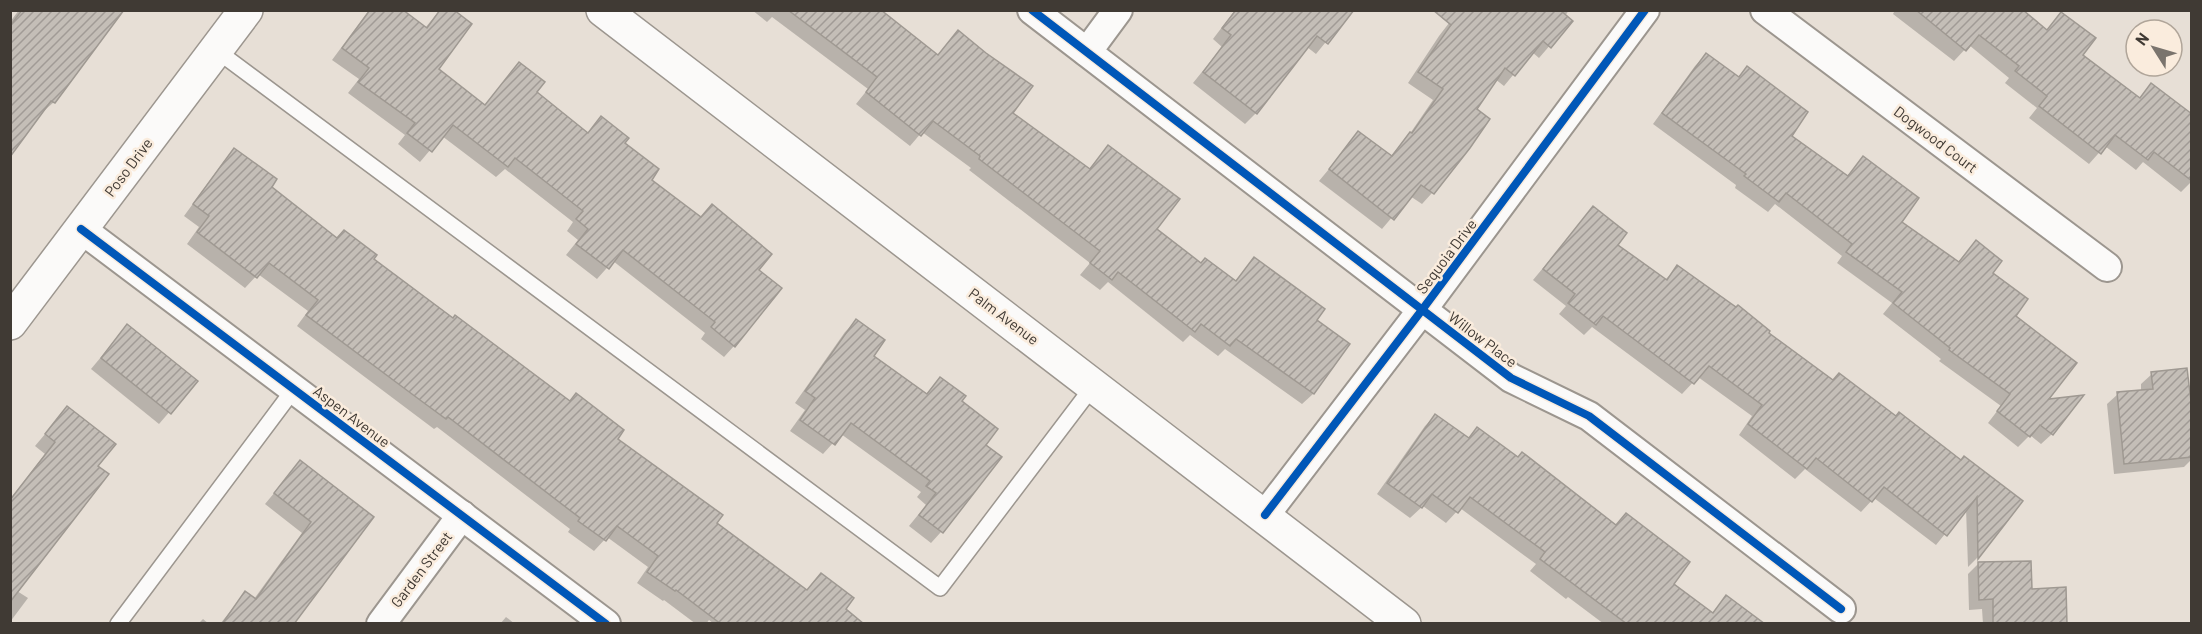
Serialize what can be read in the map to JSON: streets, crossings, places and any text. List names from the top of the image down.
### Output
{
  "streets": {
    "main road": ["Poso Drive", "Palm Avenue"],
    "street": [
      "Dogwood Court",
      "Sequoia Drive",
      "Willow Place",
      "Aspen Avenue",
      "Garden Street"
    ]
  },
  "crossings": [
    ["Poso Drive", "Aspen Avenue"],
    ["Sequoia Drive", "Palm Avenue"],
    ["Sequoia Drive", "Willow Place"],
    ["Aspen Avenue", "Garden Street"]
  ],
  "north": "top left"
}
